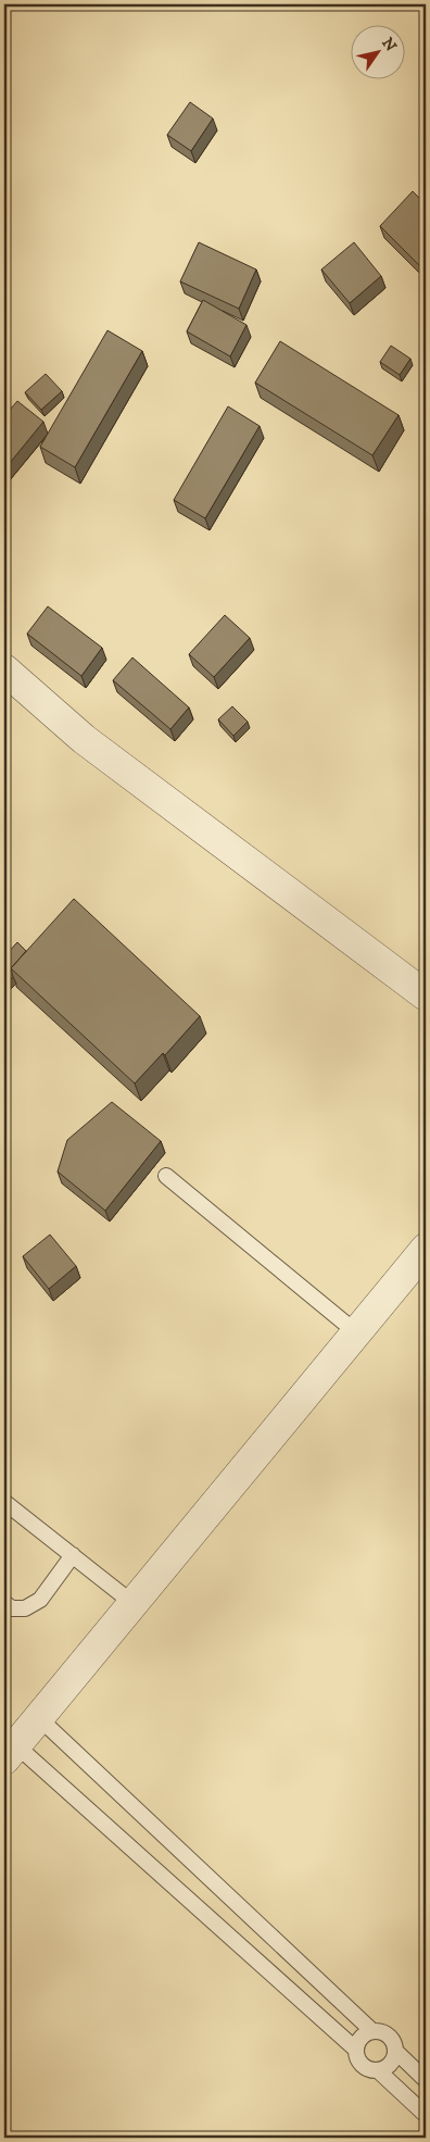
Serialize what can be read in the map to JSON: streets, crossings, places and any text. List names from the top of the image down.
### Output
{
  "north": "top right"
}
